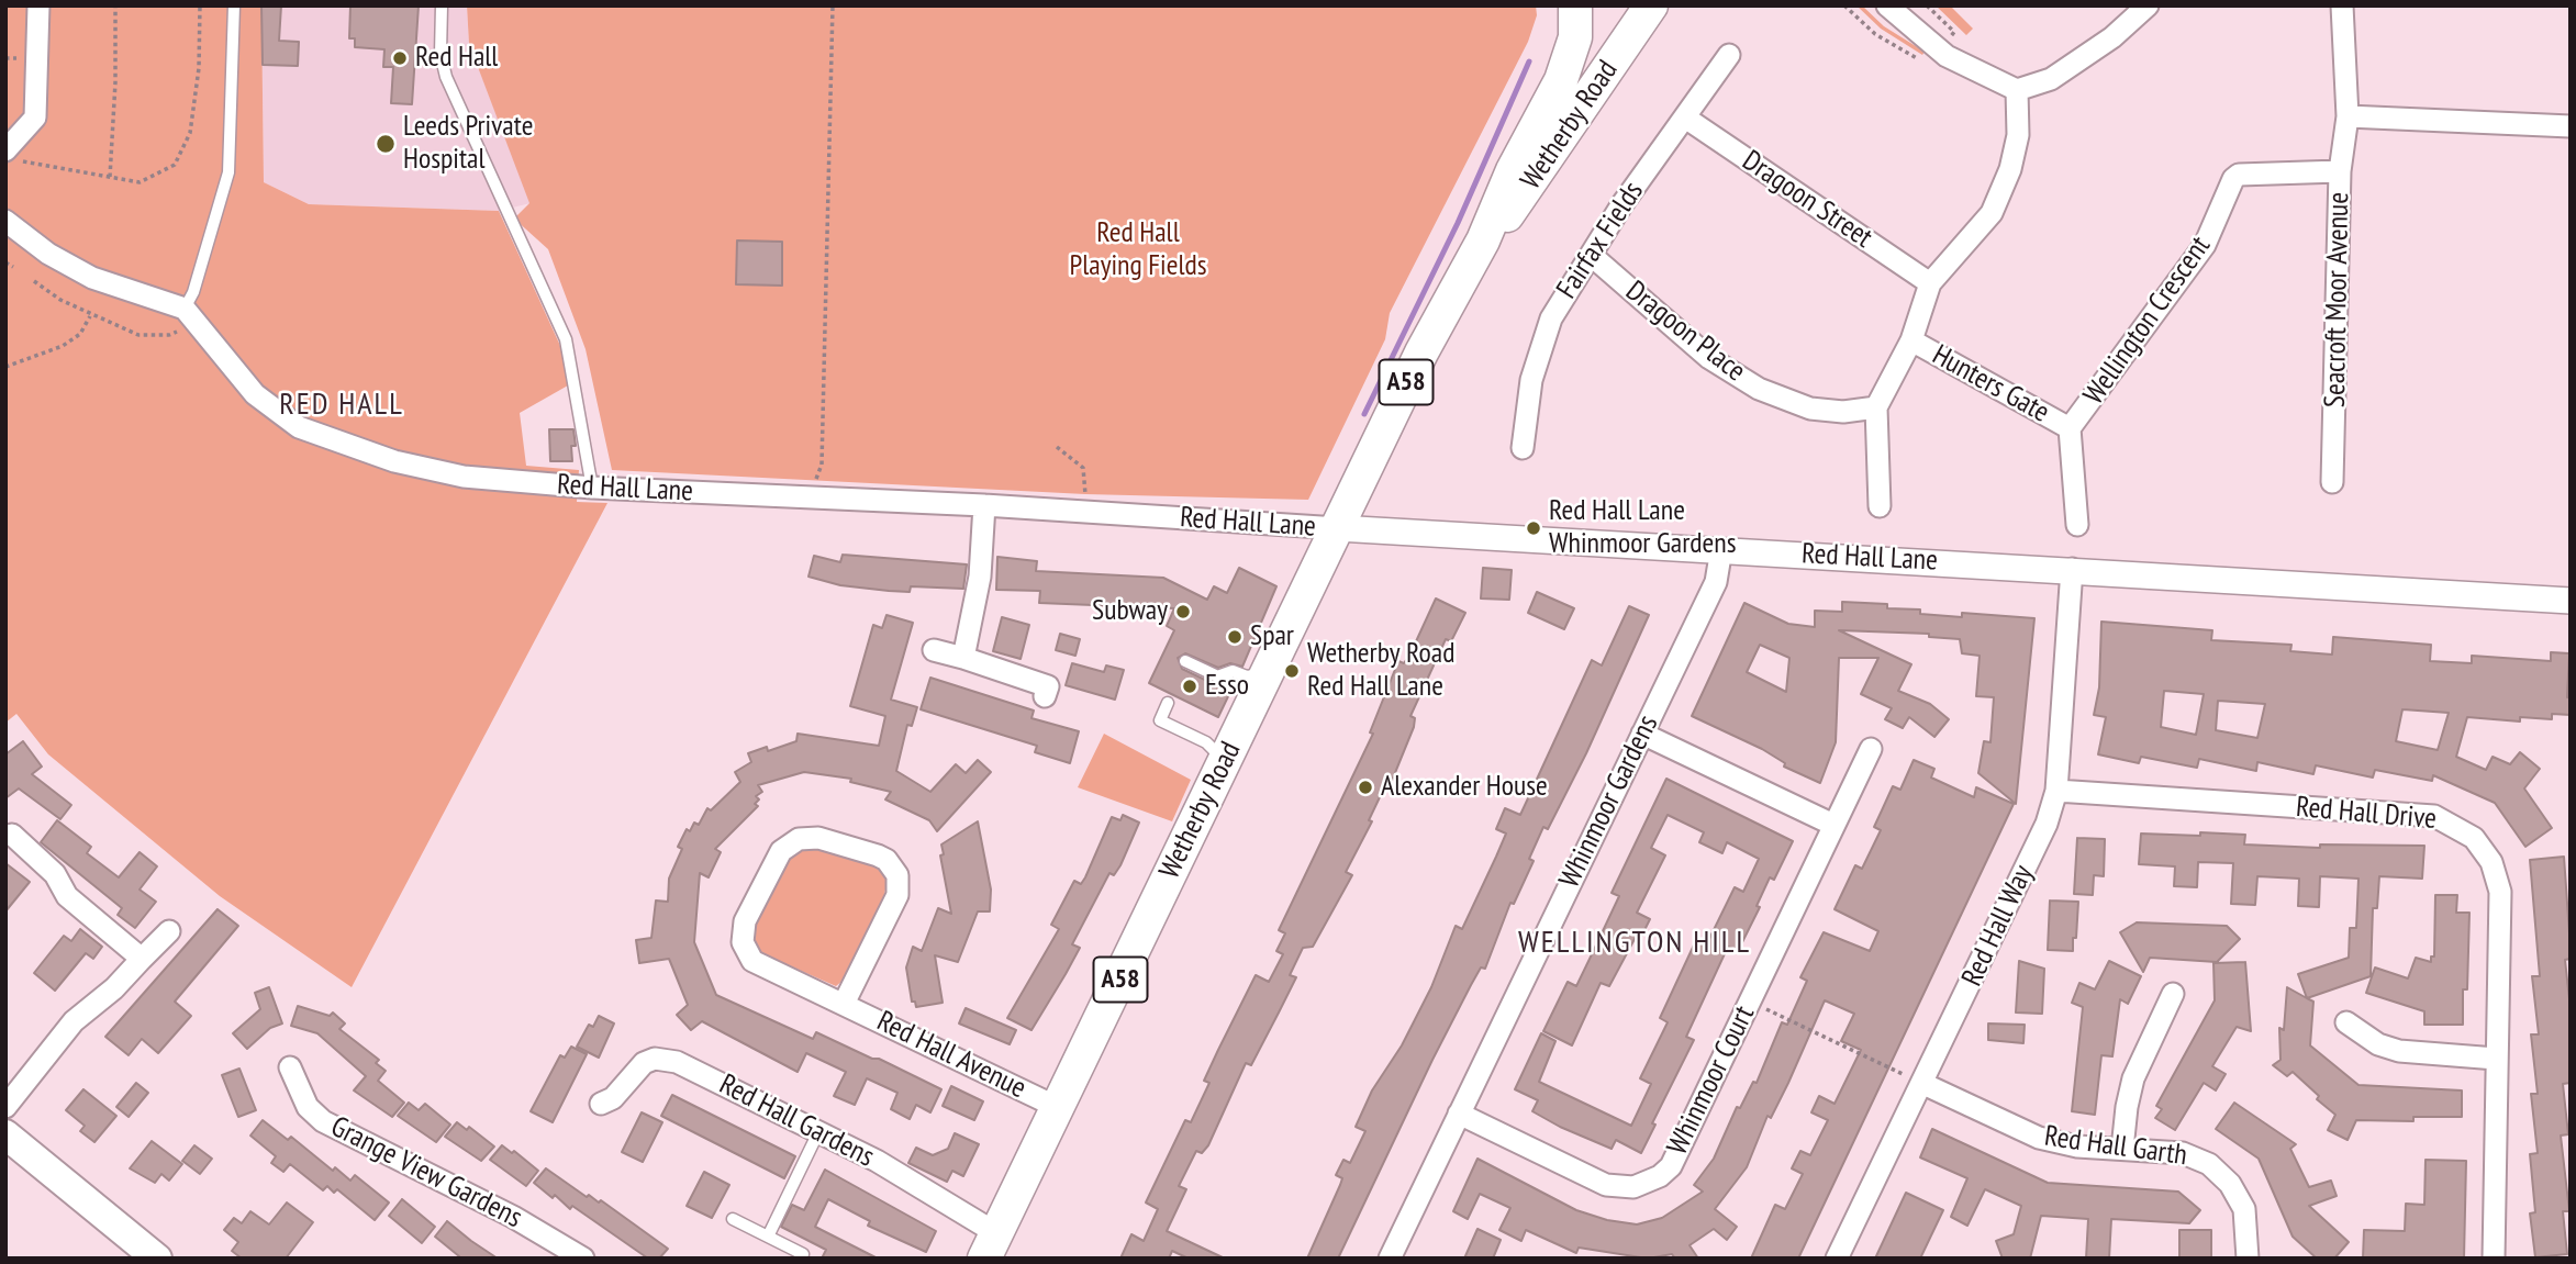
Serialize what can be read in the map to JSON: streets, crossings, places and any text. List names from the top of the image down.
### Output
{
  "streets": {
    "main road": ["Wetherby Road", "A58"],
    "street": [
      "Dragoon Street",
      "Fairfax Fields",
      "Seacroft Moor Avenue",
      "Wellington Crescent",
      "Dragoon Place",
      "Hunters Gate",
      "Red Hall Lane",
      "Whinmoor Gardens",
      "Red Hall Drive",
      "Red Hall Way",
      "Red Hall Avenue",
      "Whinmoor Court",
      "Red Hall Gardens",
      "Red Hall Garth",
      "Grange View Gardens"
    ]
  },
  "crossings": [
    ["Wetherby Road", "Red Hall Lane"],
    ["Wetherby Road", "Red Hall Avenue"],
    ["Wetherby Road", "Red Hall Gardens"],
    ["Dragoon Street", "Fairfax Fields"],
    ["Fairfax Fields", "Dragoon Place"],
    ["Seacroft Moor Avenue", "Wellington Crescent"],
    ["Wellington Crescent", "Hunters Gate"],
    ["Red Hall Lane", "Whinmoor Gardens"],
    ["Red Hall Lane", "Red Hall Way"],
    ["Whinmoor Gardens", "Whinmoor Court"],
    ["Red Hall Drive", "Red Hall Way"],
    ["Red Hall Way", "Red Hall Garth"]
  ],
  "districts": ["RED HALL", "WELLINGTON HILL"],
  "parks": ["Red Hall Playing Fields"],
  "places": [
    "Red Hall",
    "Leeds Private Hospital",
    "Red Hall Lane Whinmoor Gardens",
    "Subway",
    "Spar",
    "Wetherby Road Red Hall Lane",
    "Esso",
    "Alexander House"
  ]
}
